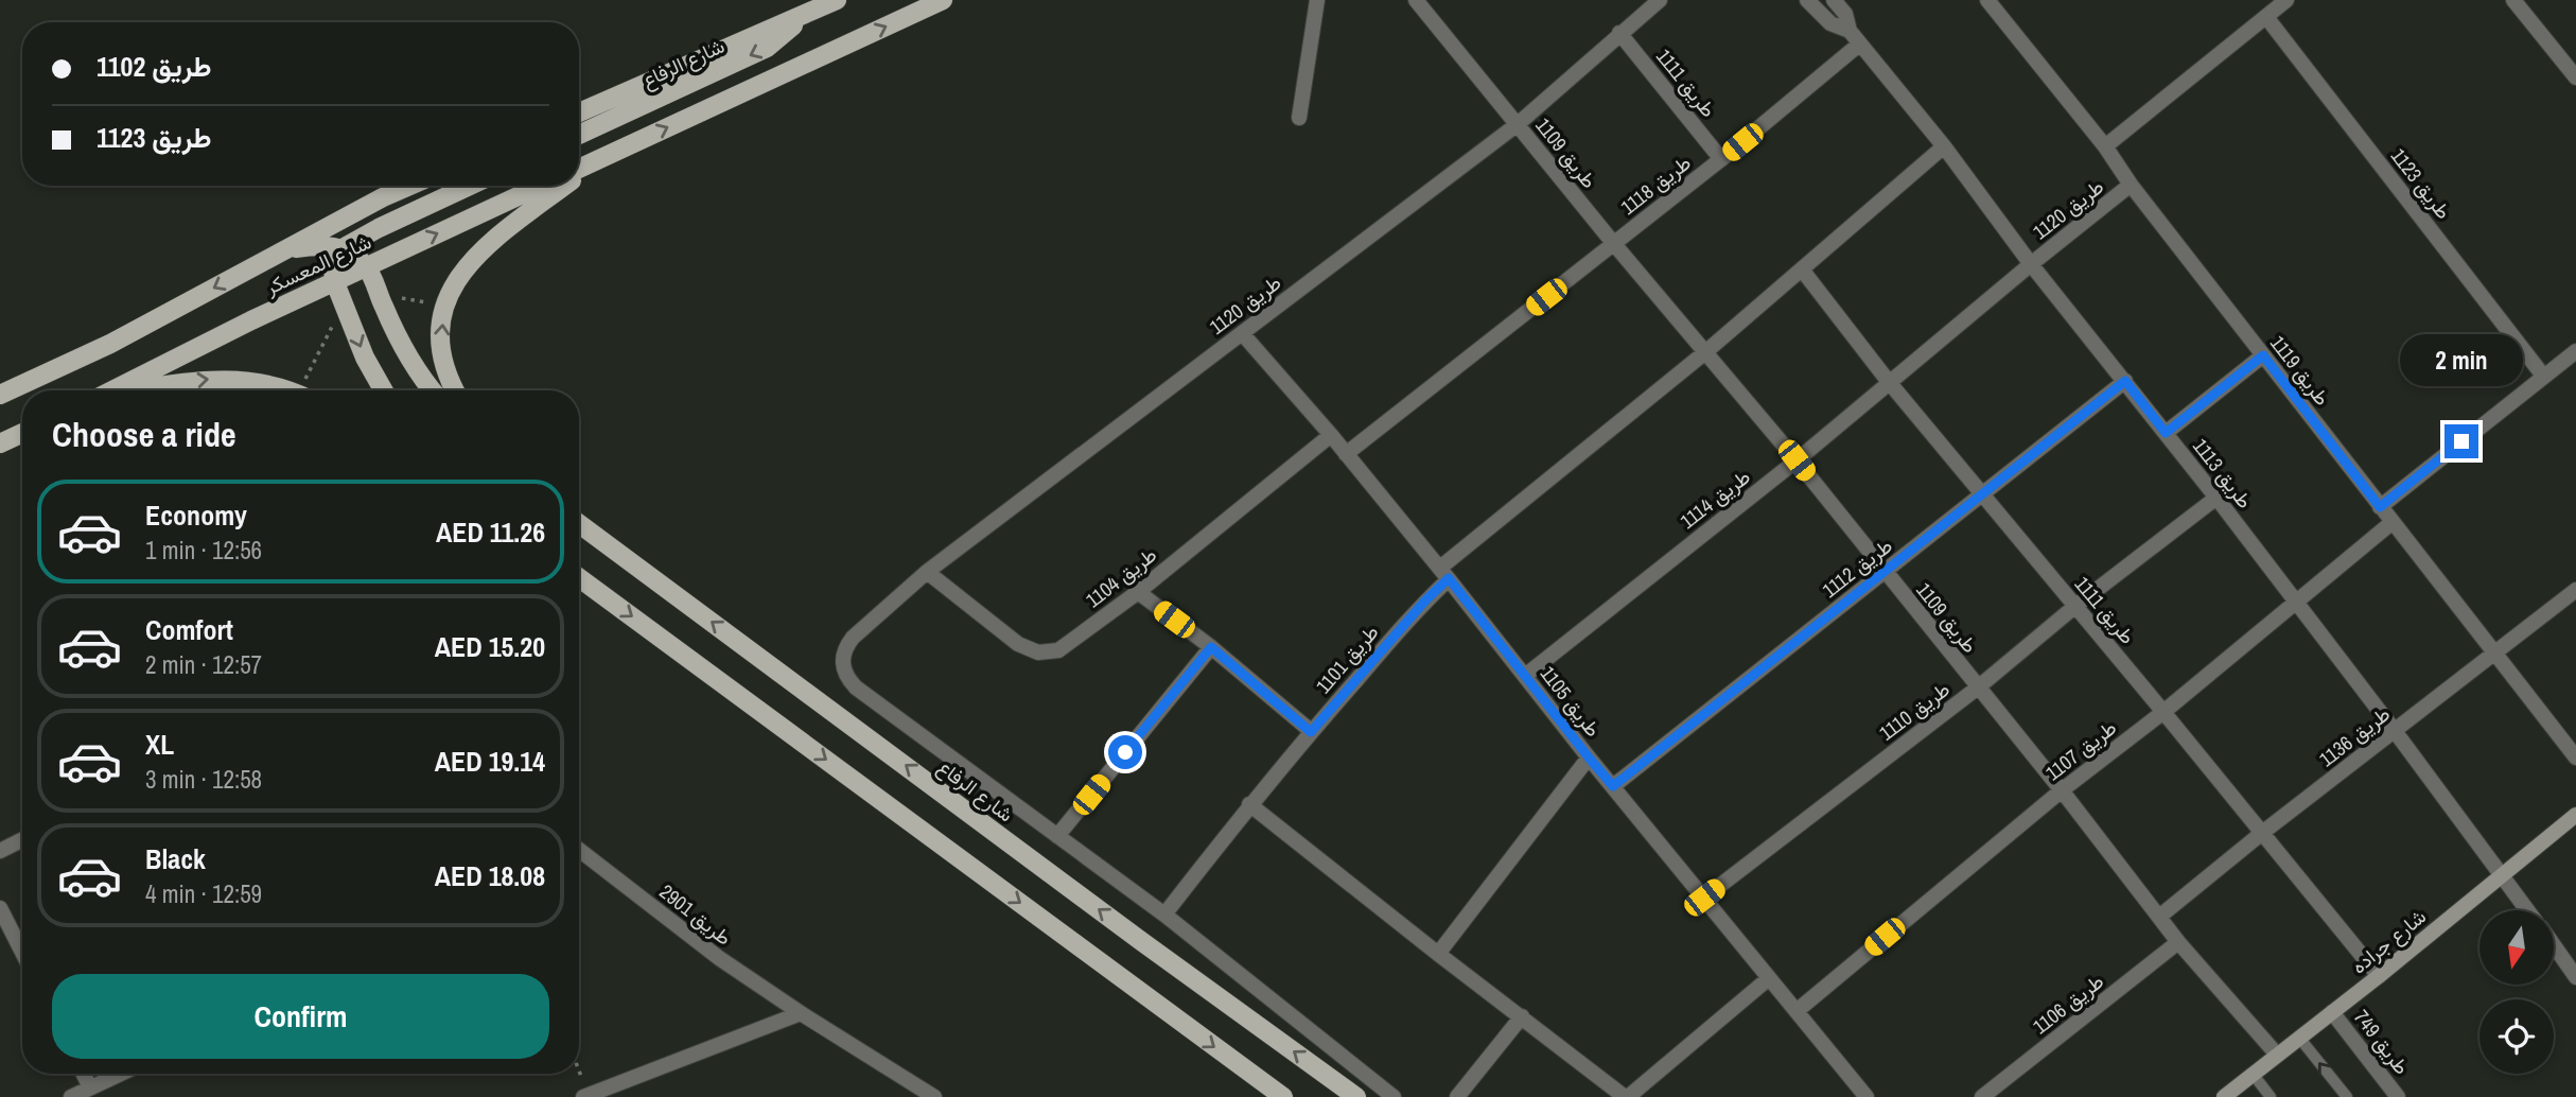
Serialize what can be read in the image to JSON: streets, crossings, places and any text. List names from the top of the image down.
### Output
{
  "streets": {
    "main road": ["شارع الرفاع", "شارع المعسكر"],
    "street": [
      "طريق 1111",
      "طريق 1109",
      "طريق 1123",
      "طريق 1118",
      "طريق 1120",
      "طريق 1119",
      "طريق 1113",
      "طريق 1114",
      "طريق 1112",
      "طريق 1104",
      "طريق 1101",
      "طريق 1105",
      "طريق 1110",
      "طريق 1136",
      "طريق 1107",
      "طريق 2901",
      "شارع جراده",
      "طريق 1106",
      "طريق 749"
    ]
  },
  "crossings": [
    ["طريق 1111", "طريق 1118"],
    ["طريق 1111", "طريق 1120"],
    ["طريق 1111", "طريق 1114"],
    ["طريق 1111", "طريق 1112"],
    ["طريق 1111", "طريق 1110"],
    ["طريق 1111", "طريق 1136"],
    ["طريق 1111", "طريق 1107"],
    ["طريق 1111", "شارع جراده"],
    ["طريق 1109", "طريق 1118"],
    ["طريق 1109", "طريق 1120"],
    ["طريق 1109", "طريق 1114"],
    ["طريق 1109", "طريق 1112"],
    ["طريق 1109", "طريق 1101"],
    ["طريق 1109", "طريق 1110"],
    ["طريق 1109", "طريق 1136"],
    ["طريق 1109", "طريق 1107"],
    ["طريق 1109", "شارع جراده"],
    ["طريق 1109", "طريق 1106"],
    ["طريق 1118", "طريق 1113"],
    ["طريق 1118", "طريق 1105"],
    ["طريق 1120", "طريق 1119"],
    ["طريق 1120", "طريق 1113"],
    ["طريق 1120", "طريق 1114"],
    ["طريق 1120", "طريق 1104"],
    ["طريق 1120", "طريق 1105"],
    ["طريق 1119", "طريق 1136"],
    ["طريق 1119", "طريق 1107"],
    ["طريق 1113", "طريق 1114"],
    ["طريق 1113", "طريق 1112"],
    ["طريق 1113", "طريق 1110"],
    ["طريق 1113", "طريق 1136"],
    ["طريق 1113", "طريق 1107"],
    ["طريق 1113", "شارع جراده"],
    ["طريق 1114", "طريق 1105"],
    ["طريق 1112", "طريق 1105"],
    ["طريق 1104", "طريق 1105"],
    ["طريق 1101", "طريق 1105"],
    ["طريق 1105", "طريق 1110"],
    ["طريق 1105", "طريق 1107"],
    ["شارع جراده", "طريق 749"]
  ],
  "north": "bottom",
  "page": {
    "banner": ["طريق 1102", "طريق 1123"],
    "bubble": "2 min",
    "heading": "Choose a ride",
    "list": [
      {
        "name": "Economy",
        "note": "1 min · 12:56",
        "value": "AED 11.26"
      },
      {
        "name": "Comfort",
        "note": "2 min · 12:57",
        "value": "AED 15.20"
      },
      {
        "name": "XL",
        "note": "3 min · 12:58",
        "value": "AED 19.14"
      },
      {
        "name": "Black",
        "note": "4 min · 12:59",
        "value": "AED 18.08"
      }
    ],
    "buttons": "Confirm"
  }
}
